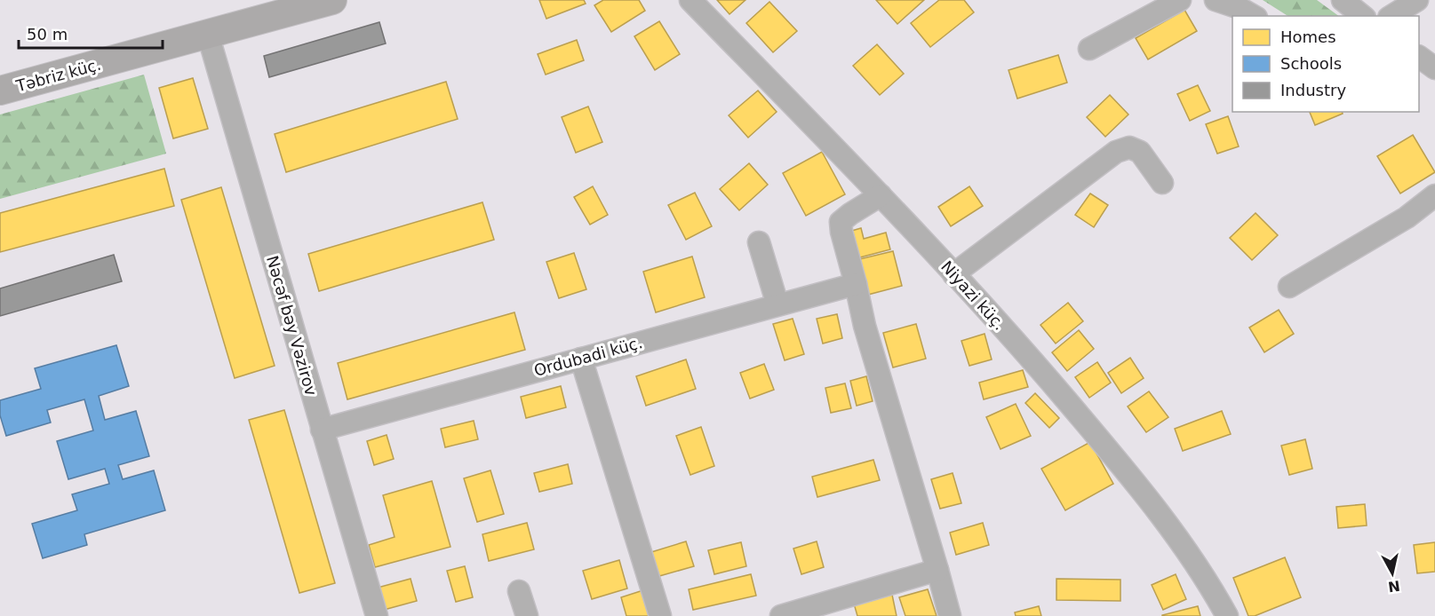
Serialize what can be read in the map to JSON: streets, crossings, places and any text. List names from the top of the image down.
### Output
{
  "streets": {
    "main road": ["Təbriz küç."],
    "street": ["Niyazi küç.", "Nəcəf bəy Vəzirov", "Ordubadi küç."]
  },
  "crossings": [
    ["Təbriz küç.", "Nəcəf bəy Vəzirov"],
    ["Nəcəf bəy Vəzirov", "Ordubadi küç."]
  ],
  "legend": ["Homes", "Schools", "Industry"],
  "scale_bar": "50 m",
  "north": "bottom"
}
